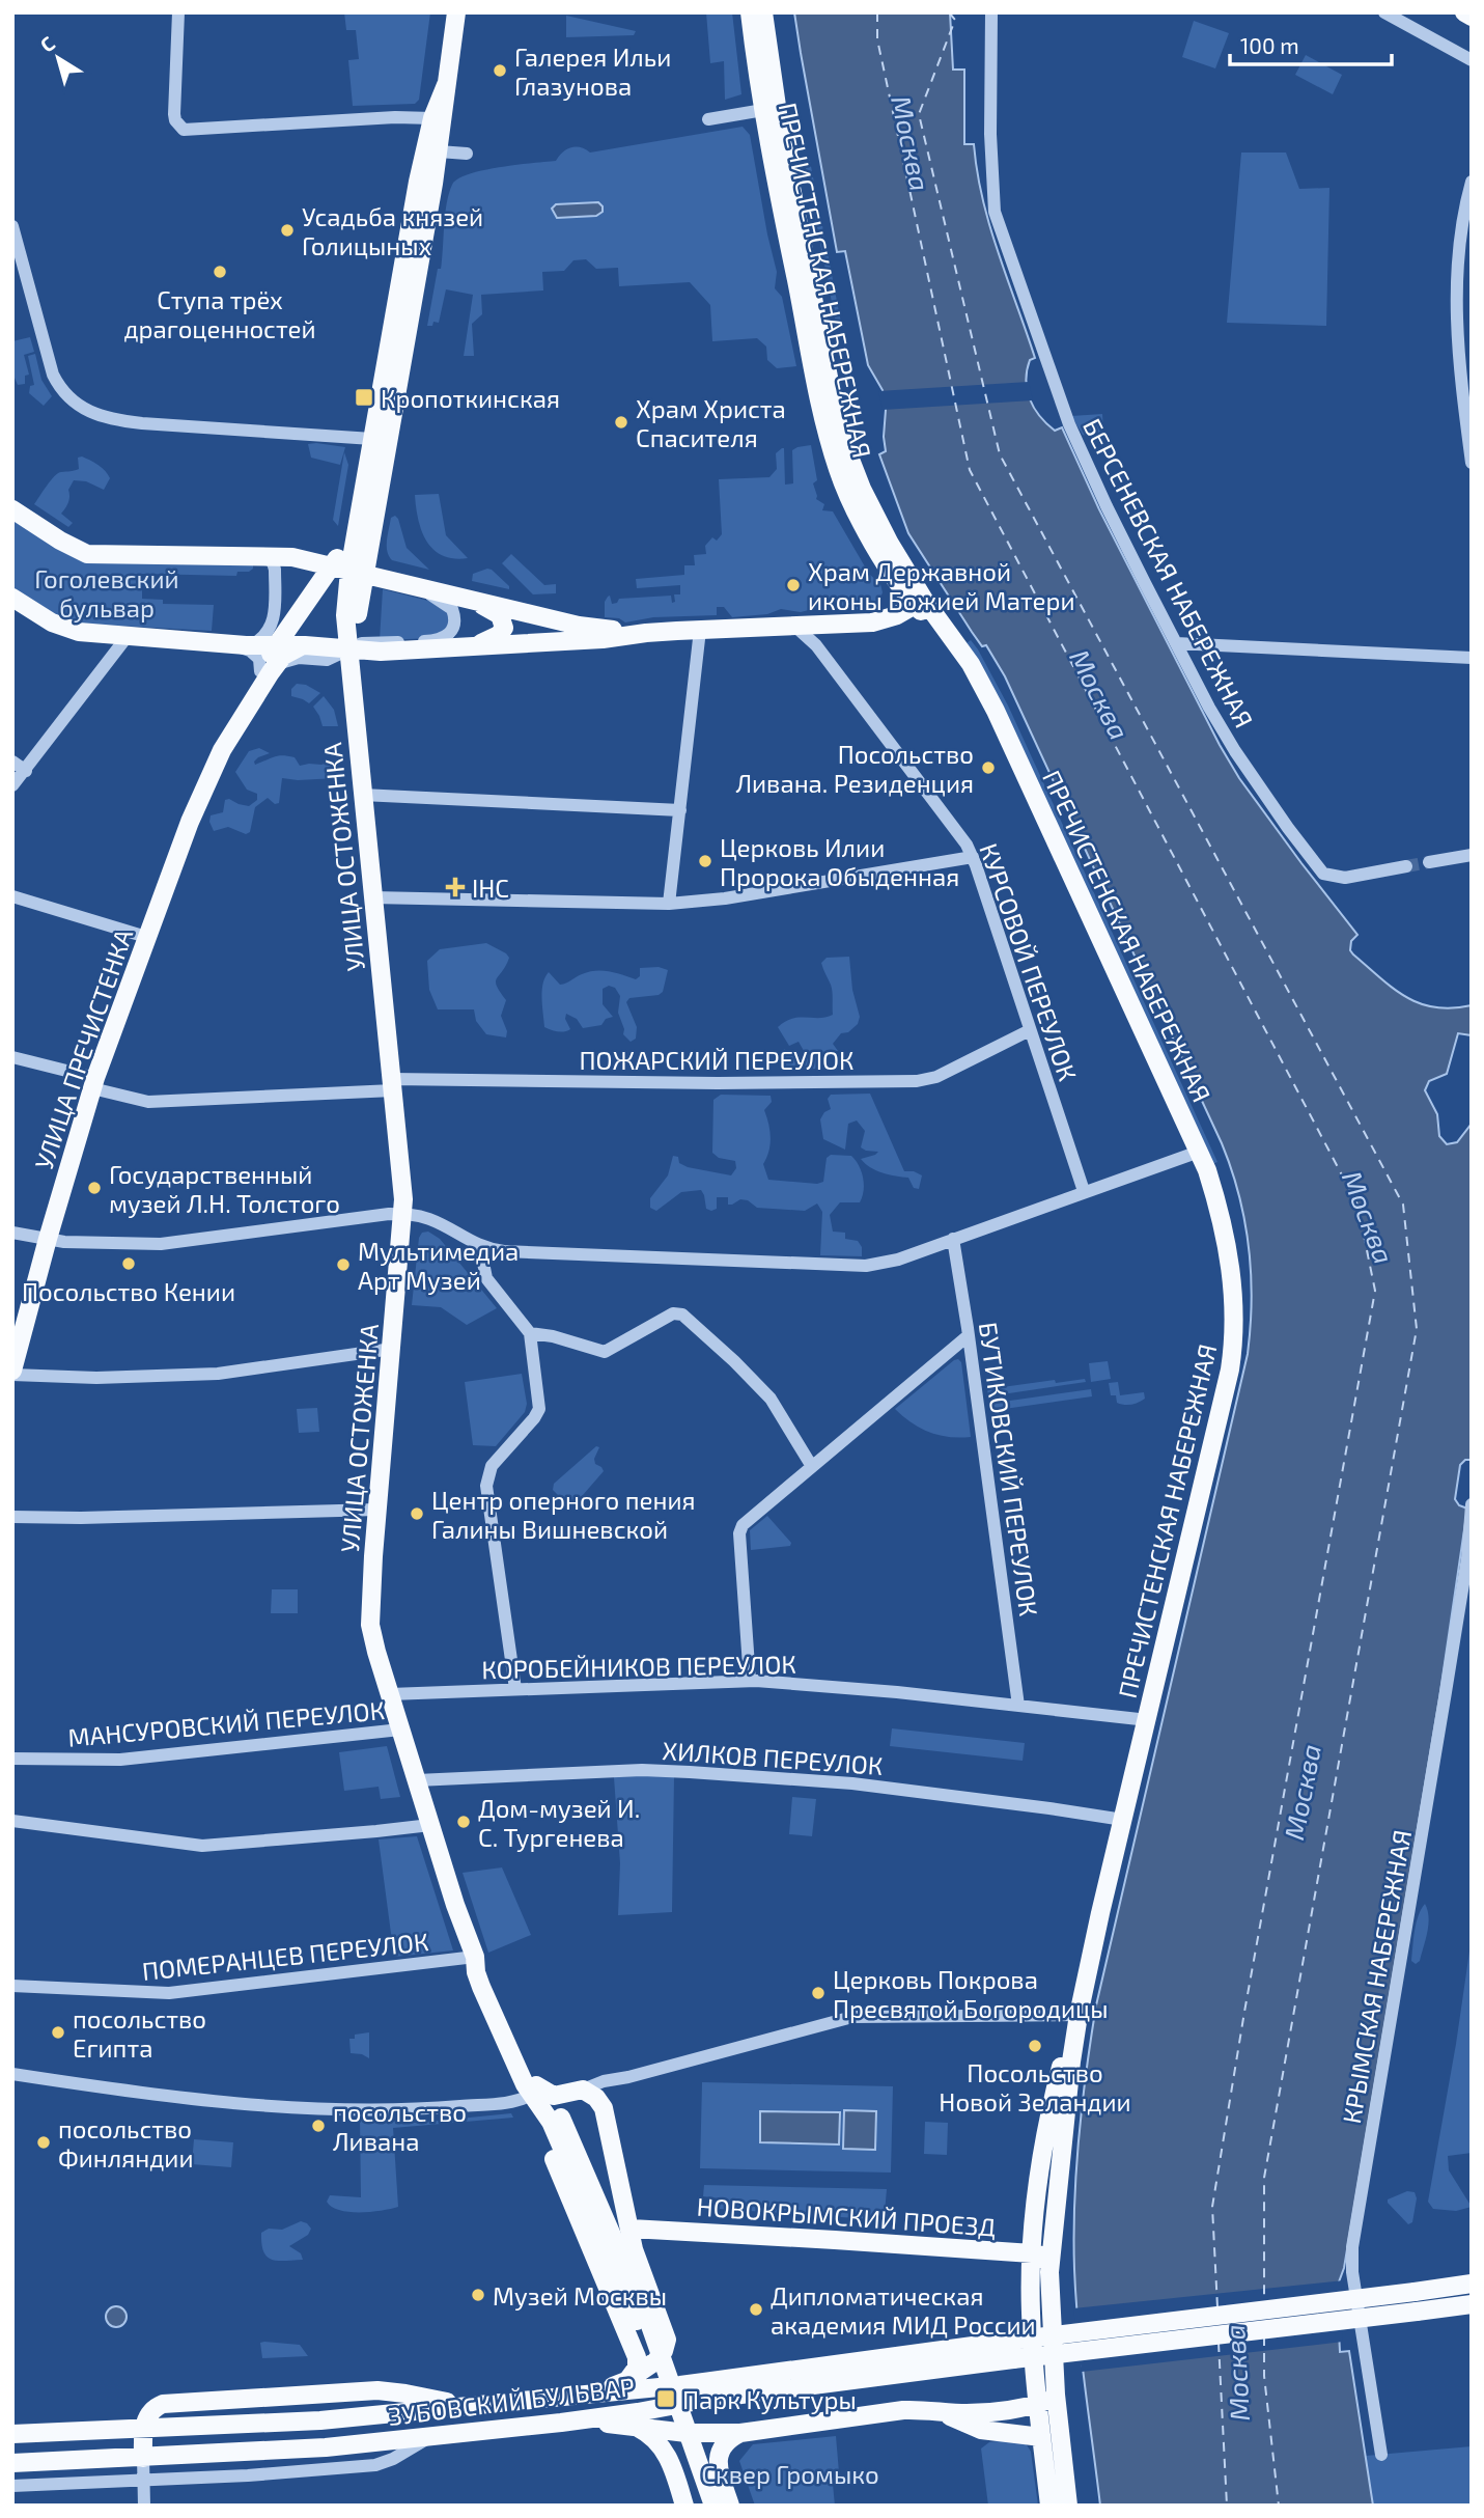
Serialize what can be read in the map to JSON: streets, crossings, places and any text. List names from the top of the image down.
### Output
{
  "streets": {
    "main road": [
      "ПРЕЧИСТЕНСКАЯ НАБЕРЕЖНАЯ",
      "УЛИЦА ОСТОЖЕНКА",
      "УЛИЦА ПРЕЧИСТЕНКА",
      "НОВОКРЫМСКИЙ ПРОЕЗД",
      "ЗУБОВСКИЙ БУЛЬВАР"
    ],
    "street": [
      "БЕРСЕНЕВСКАЯ НАБЕРЕЖНАЯ",
      "КУРСОВОЙ ПЕРЕУЛОК",
      "ПОЖАРСКИЙ ПЕРЕУЛОК",
      "БУТИКОВСКИЙ ПЕРЕУЛОК",
      "КОРОБЕЙНИКОВ ПЕРЕУЛОК",
      "МАНСУРОВСКИЙ ПЕРЕУЛОК",
      "ХИЛКОВ ПЕРЕУЛОК",
      "ПОМЕРАНЦЕВ ПЕРЕУЛОК",
      "КРЫМСКАЯ НАБЕРЕЖНАЯ"
    ]
  },
  "crossings": [
    ["ПРЕЧИСТЕНСКАЯ НАБЕРЕЖНАЯ", "КОРОБЕЙНИКОВ ПЕРЕУЛОК"],
    ["ПРЕЧИСТЕНСКАЯ НАБЕРЕЖНАЯ", "ХИЛКОВ ПЕРЕУЛОК"],
    ["ПРЕЧИСТЕНСКАЯ НАБЕРЕЖНАЯ", "НОВОКРЫМСКИЙ ПРОЕЗД"],
    ["УЛИЦА ОСТОЖЕНКА", "УЛИЦА ПРЕЧИСТЕНКА"],
    ["УЛИЦА ОСТОЖЕНКА", "ПОЖАРСКИЙ ПЕРЕУЛОК"],
    ["УЛИЦА ОСТОЖЕНКА", "КОРОБЕЙНИКОВ ПЕРЕУЛОК"],
    ["УЛИЦА ОСТОЖЕНКА", "МАНСУРОВСКИЙ ПЕРЕУЛОК"],
    ["УЛИЦА ОСТОЖЕНКА", "ХИЛКОВ ПЕРЕУЛОК"],
    ["УЛИЦА ОСТОЖЕНКА", "ПОМЕРАНЦЕВ ПЕРЕУЛОК"],
    ["КУРСОВОЙ ПЕРЕУЛОК", "ПОЖАРСКИЙ ПЕРЕУЛОК"],
    ["УЛИЦА ПРЕЧИСТЕНКА", "ПОЖАРСКИЙ ПЕРЕУЛОК"],
    ["БУТИКОВСКИЙ ПЕРЕУЛОК", "КОРОБЕЙНИКОВ ПЕРЕУЛОК"]
  ],
  "water": ["Москва"],
  "parks": ["Гоголевский бульвар", "Сквер Громыко"],
  "places": {
    "other": [
      "Галерея Ильи Глазунова",
      "Усадьба князей Голицыных",
      "Ступа трёх драгоценностей",
      "Храм Христа Спасителя",
      "Храм Державной иконы Божией Матери",
      "Посольство Ливана. Резиденция",
      "Церковь Илии Пророка Обыденная",
      "Государственный музей Л.Н. Толстого",
      "Посольство Кении",
      "Мультимедиа Арт Музей",
      "Центр оперного пения Галины Вишневской",
      "Дом-музей И. С. Тургенева",
      "Церковь Покрова Пресвятой Богородицы",
      "посольство Египта",
      "Посольство Новой Зеландии",
      "посольство Ливана",
      "посольство Финляндии",
      "Музей Москвы",
      "Дипломатическая академия МИД России"
    ],
    "transit": ["Кропоткинская", "Парк Культуры"],
    "health": ["IHC"]
  },
  "scale_bar": "100 m",
  "north": "top left"
}
